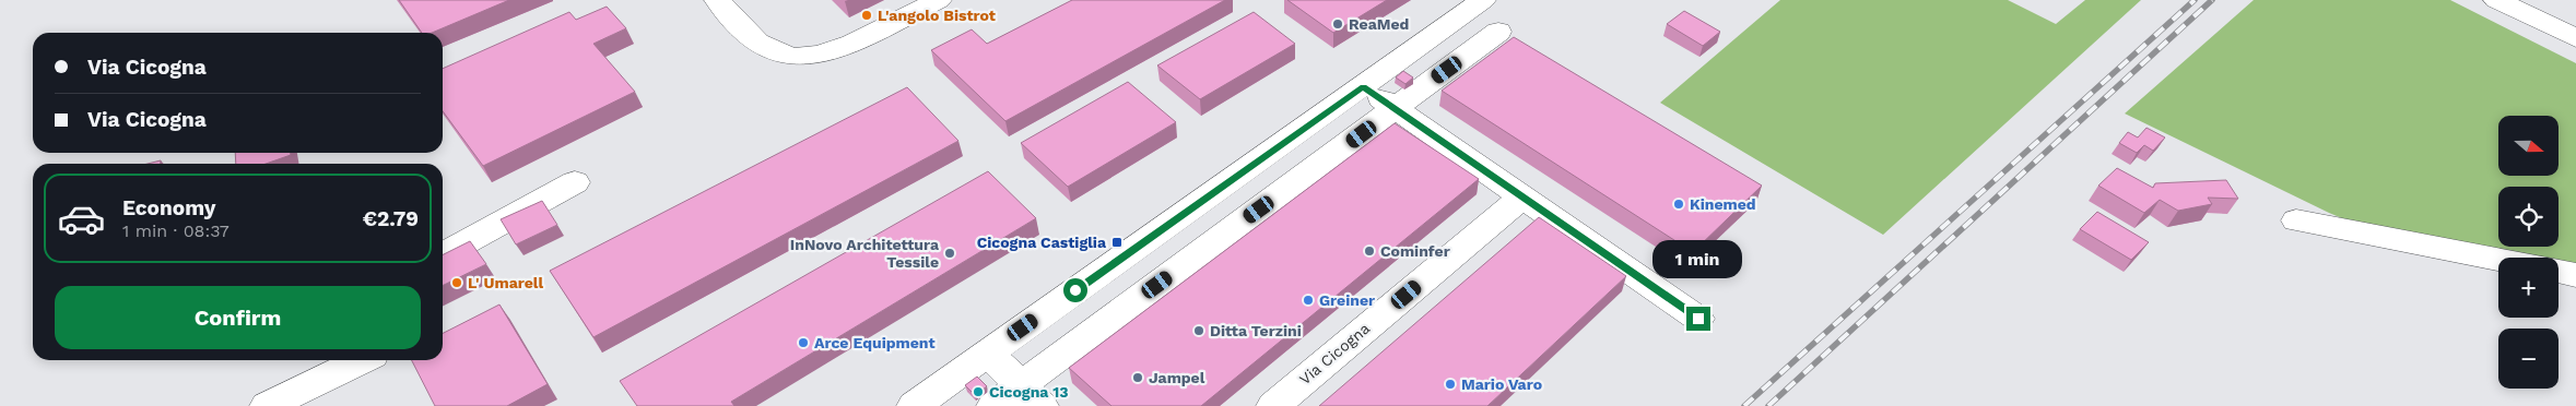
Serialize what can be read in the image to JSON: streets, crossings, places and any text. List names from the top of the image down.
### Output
{
  "streets": {
    "street": ["Via Cicogna"]
  },
  "places": {
    "other": [
      "L'angolo Bistrot",
      "ReaMed",
      "Kinemed",
      "Cominfer",
      "InNovo Architettura Tessile",
      "L' Umarell",
      "Greiner",
      "Ditta Terzini",
      "Arce Equipment",
      "Jampel",
      "Mario Varo",
      "Cicogna 13"
    ],
    "transit": ["Cicogna Castiglia"]
  },
  "north": "right",
  "page": {
    "banner": ["Via Cicogna", "Via Cicogna"],
    "map_buttons": ["+", "−"],
    "list": [
      {
        "name": "Economy",
        "note": "1 min · 08:37",
        "value": "€2.79"
      }
    ],
    "bubble": "1 min",
    "buttons": "Confirm"
  }
}
